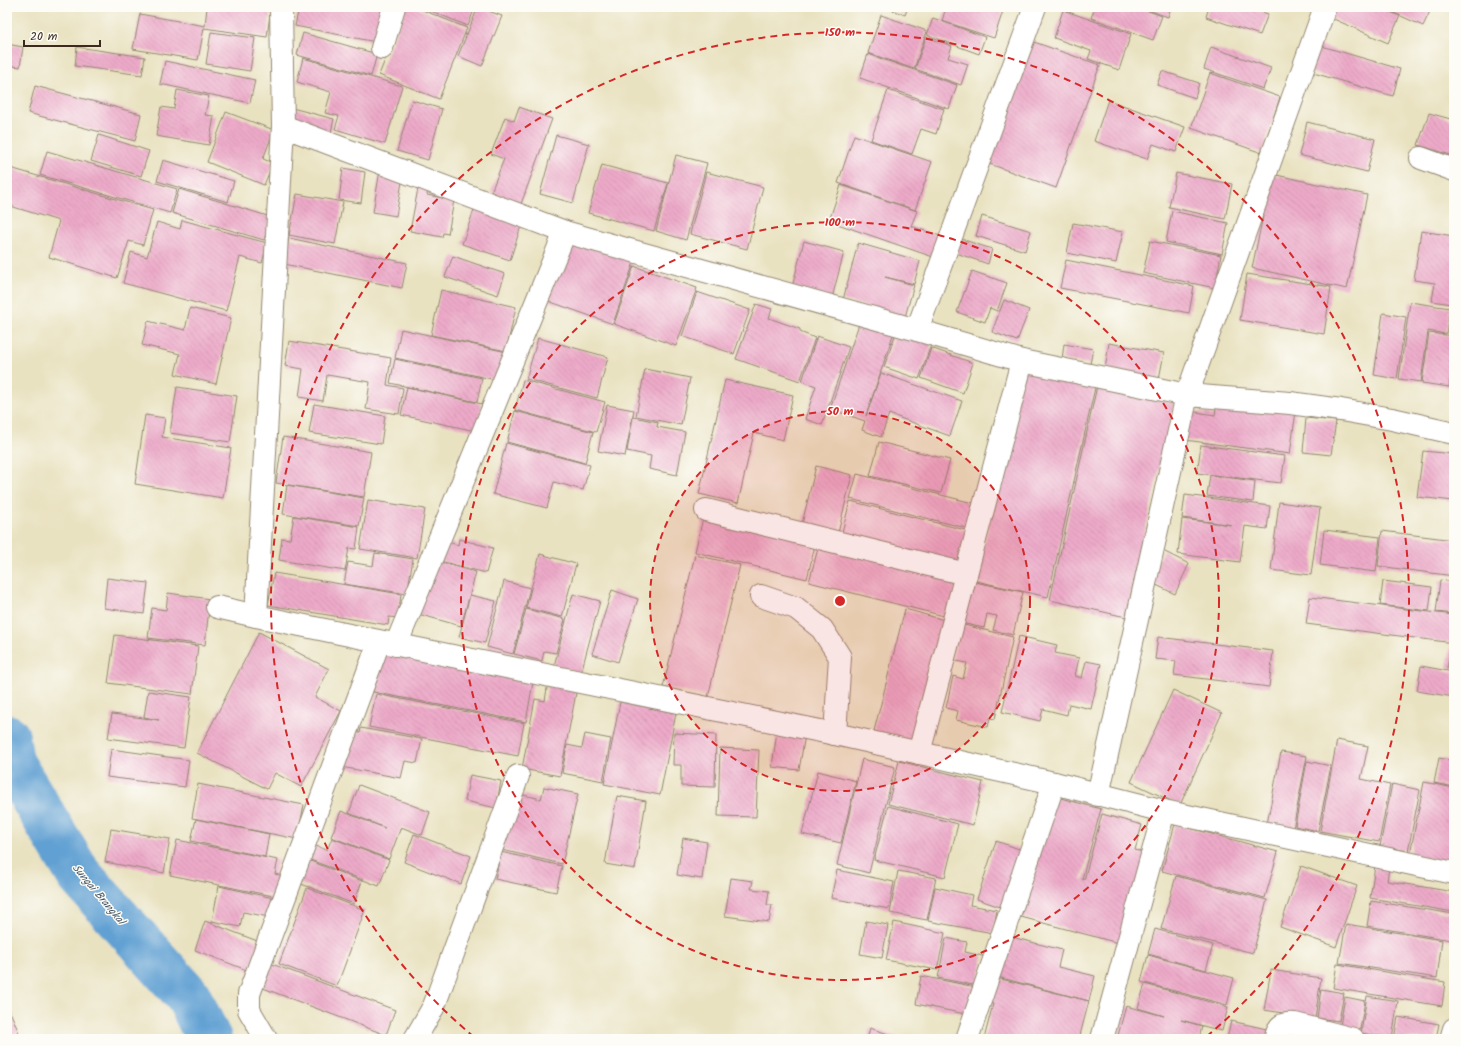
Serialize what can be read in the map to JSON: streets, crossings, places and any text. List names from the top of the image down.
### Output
{
  "water": ["Sungai Brangkal"],
  "scale_bar": "20 m",
  "rings": ["150 m", "100 m", "50 m"]
}
